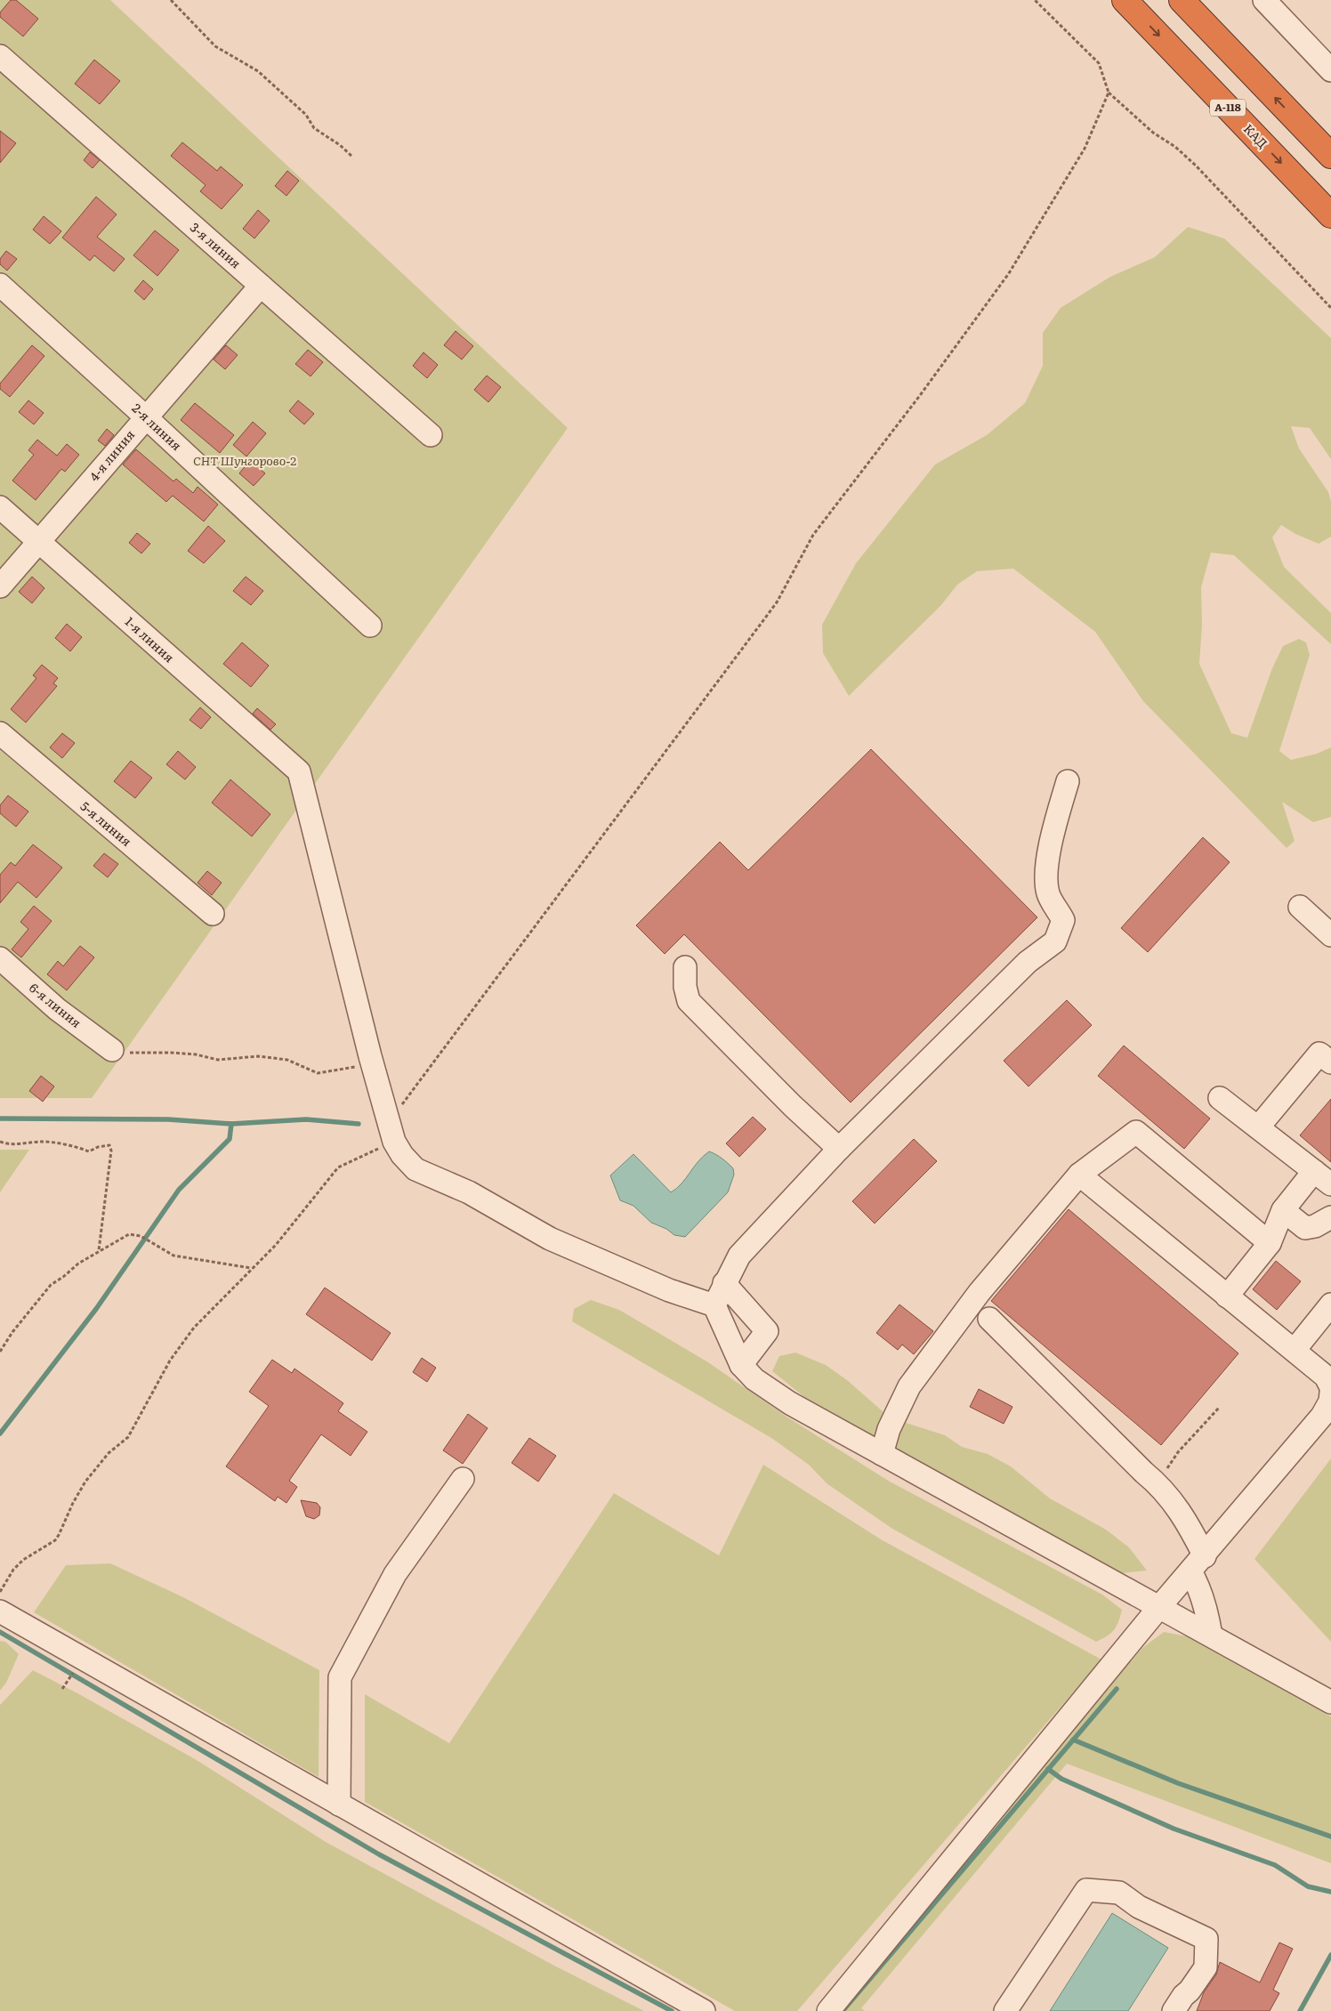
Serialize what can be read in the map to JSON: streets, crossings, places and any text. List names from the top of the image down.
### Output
{
  "streets": {
    "highway": ["А-118", "КАД"],
    "street": [
      "3-я линия",
      "2-я линия",
      "4-я линия",
      "1-я линия",
      "5-я линия",
      "6-я линия"
    ]
  },
  "crossings": [
    ["3-я линия", "4-я линия"],
    ["2-я линия", "4-я линия"],
    ["4-я линия", "1-я линия"]
  ],
  "parks": ["СНТ Шунгорово-2"]
}
